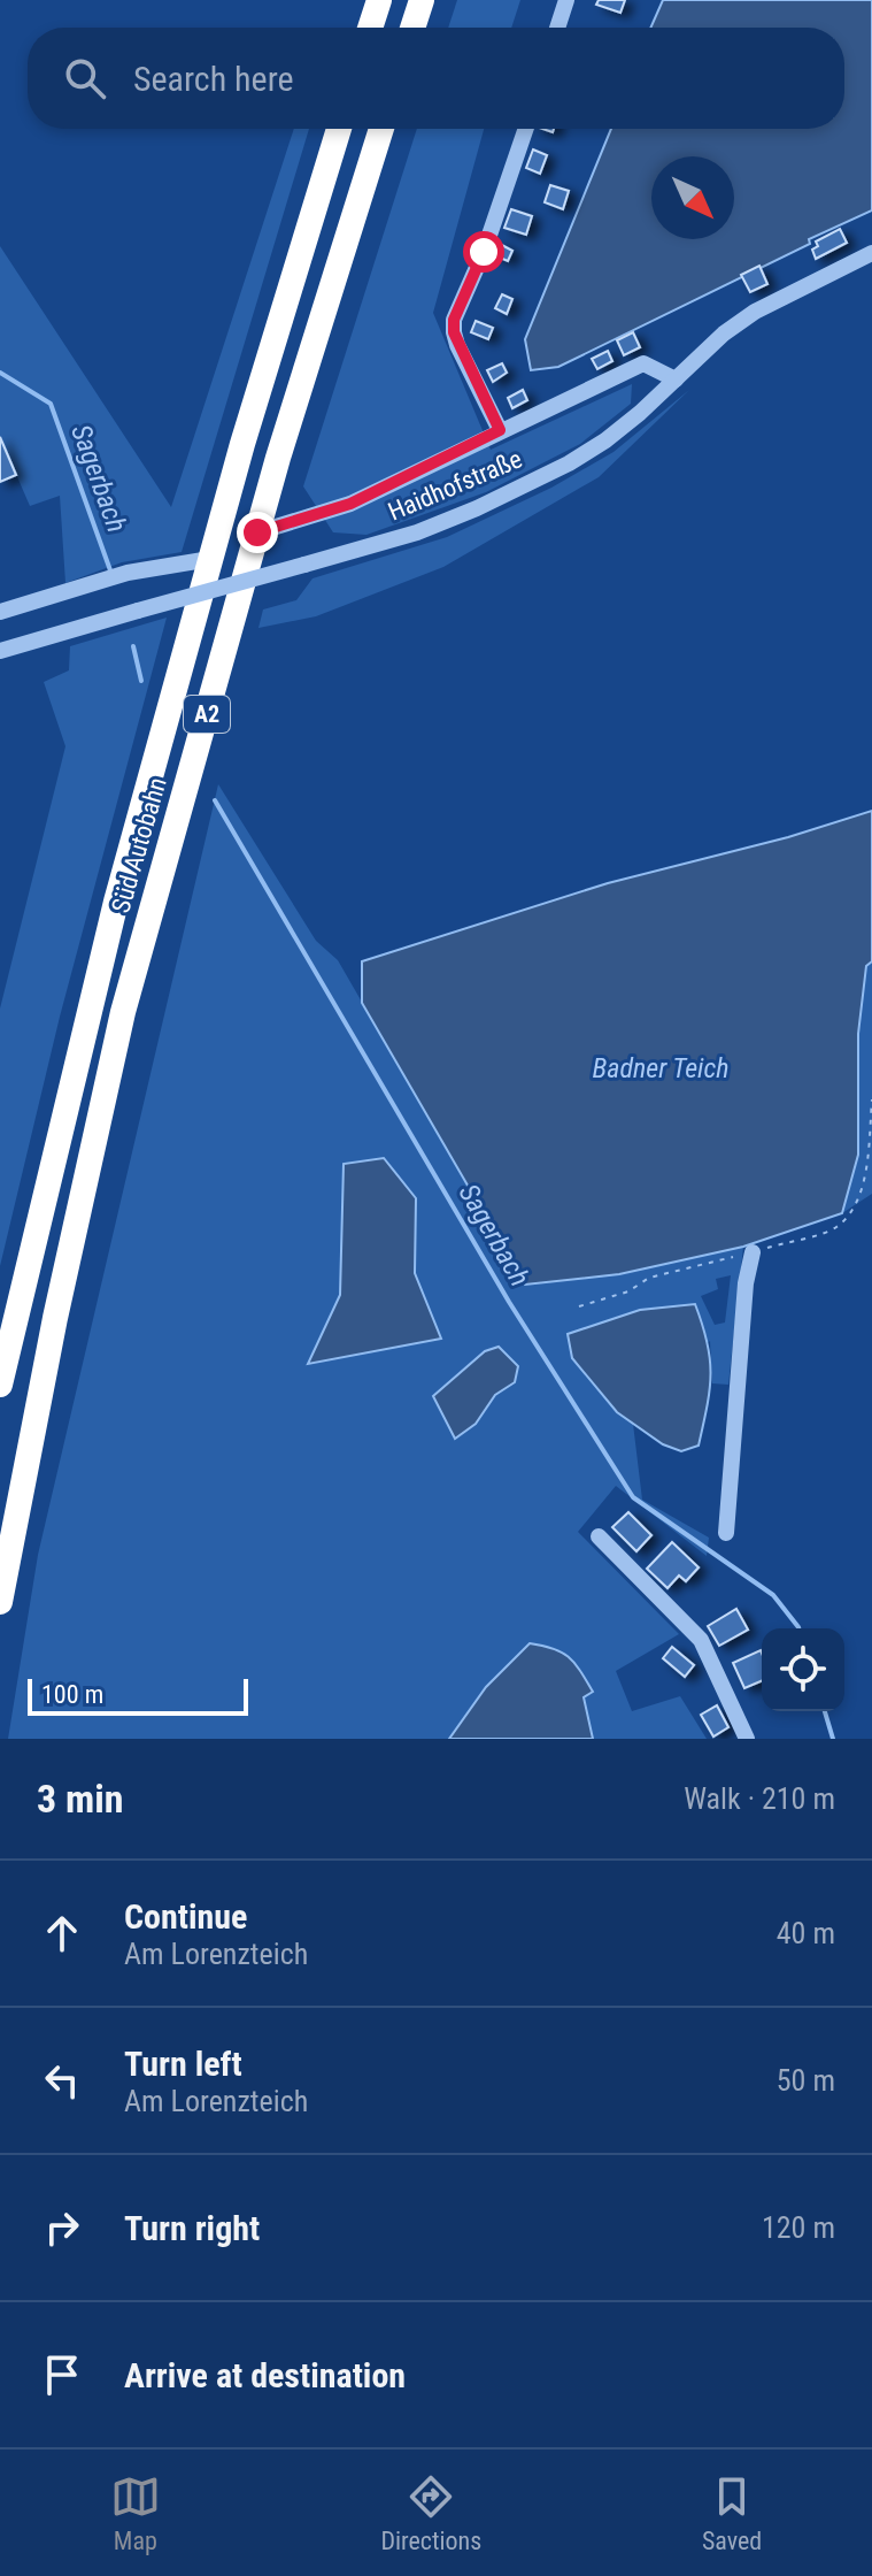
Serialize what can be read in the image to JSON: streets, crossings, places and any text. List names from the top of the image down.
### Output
{
  "streets": {
    "highway": ["A2", "Süd Autobahn"],
    "street": ["Haidhofstraße"]
  },
  "water": ["Sagerbach", "Badner Teich"],
  "scale_bar": "100 m",
  "north": "bottom right",
  "page": {
    "search": "Search here",
    "scale": "100 m",
    "heading": ["3 min", "Walk · 210 m"],
    "list": [
      ["Continue", "Am Lorenzteich", "40 m"],
      ["Turn left", "Am Lorenzteich", "50 m"],
      ["Turn right", "120 m"],
      "Arrive at destination"
    ],
    "nav": ["Map", "Directions", "Saved"]
  }
}
